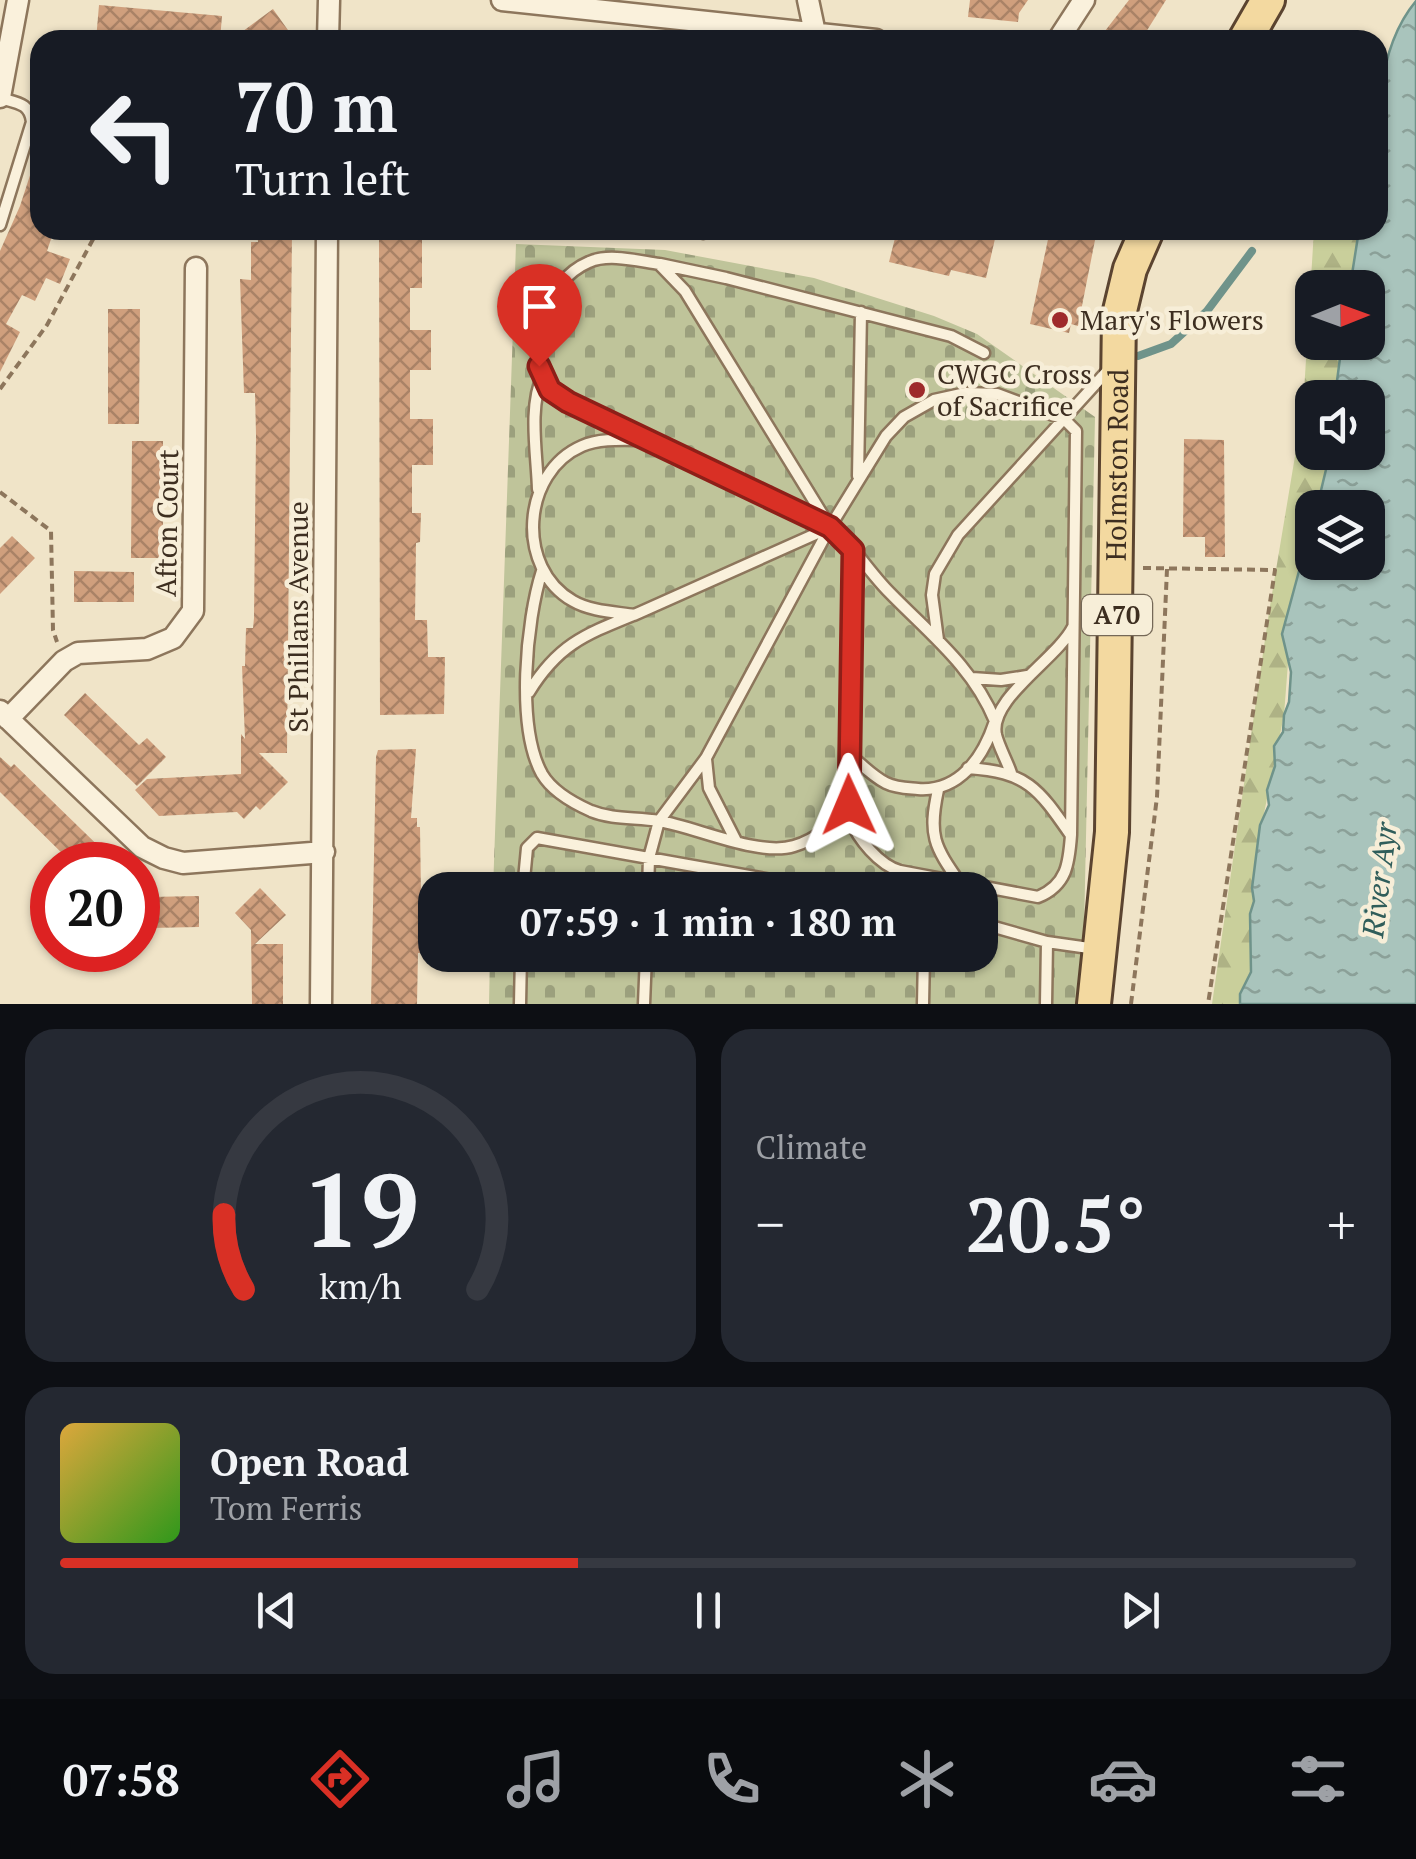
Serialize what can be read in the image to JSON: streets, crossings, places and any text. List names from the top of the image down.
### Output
{
  "streets": {
    "main road": ["Holmston Road", "A70"],
    "street": ["Afton Court", "St Phillans Avenue"]
  },
  "water": ["River Ayr"],
  "places": ["Mary's Flowers", "CWGC Cross of Sacrifice"],
  "north": "right",
  "page": {
    "turn": ["70 m", "Turn left"],
    "limit": "20",
    "trip": "07:59 · 1 min · 180 m",
    "tile": "Climate",
    "heat": ["−", "20.5°", "+"],
    "song": ["Open Road", "Tom Ferris"],
    "tabs": "07:58",
    "gauge": ["19", "km/h"]
  }
}
